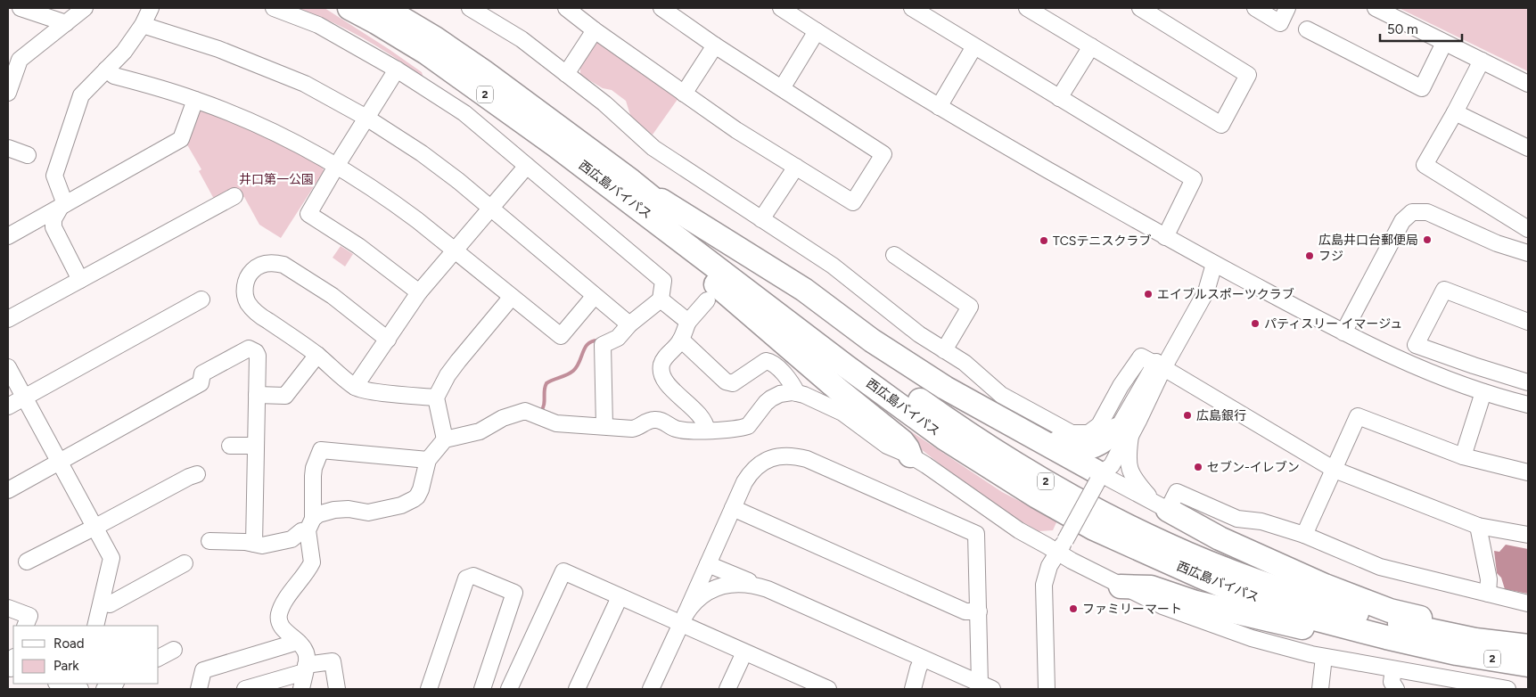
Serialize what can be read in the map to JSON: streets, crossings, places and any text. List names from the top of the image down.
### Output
{
  "streets": {
    "highway": ["2", "西広島バイパス"]
  },
  "parks": ["井口第一公園"],
  "places": [
    "広島井口台郵便局",
    "TCSテニスクラブ",
    "フジ",
    "エイブルスポーツクラブ",
    "パティスリー イマージュ",
    "広島銀行",
    "セブン-イレブン",
    "ファミリーマート"
  ],
  "legend": ["Road", "Park"],
  "scale_bar": "50 m"
}
